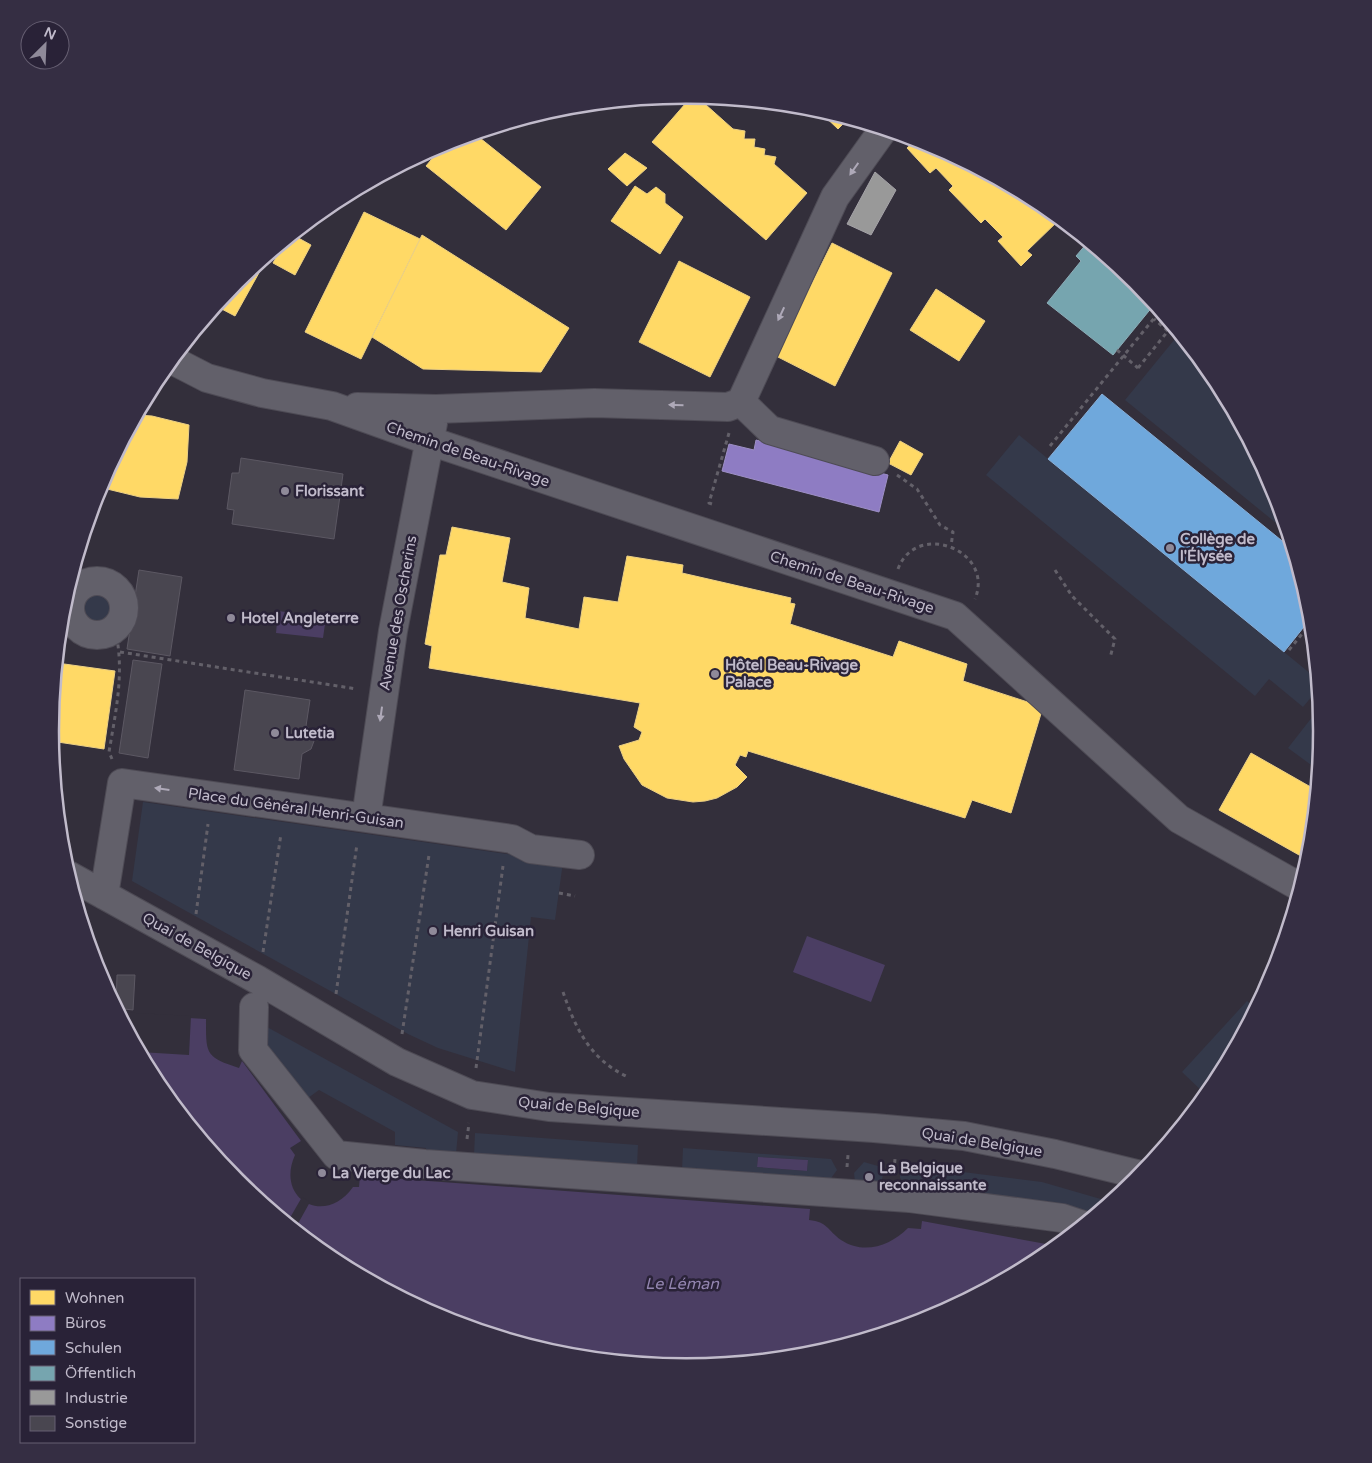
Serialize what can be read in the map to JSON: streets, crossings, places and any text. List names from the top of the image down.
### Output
{
  "streets": {
    "street": [
      "Chemin de Beau-Rivage",
      "Avenue des Oscherins",
      "Place du Général Henri-Guisan",
      "Quai de Belgique"
    ]
  },
  "crossings": [
    ["Chemin de Beau-Rivage", "Avenue des Oscherins"],
    ["Avenue des Oscherins", "Place du Général Henri-Guisan"],
    ["Place du Général Henri-Guisan", "Quai de Belgique"]
  ],
  "water": ["Le Léman"],
  "places": [
    "Florissant",
    "Collège de l'Élysée",
    "Hotel Angleterre",
    "Hôtel Beau-Rivage Palace",
    "Lutetia",
    "Henri Guisan",
    "La Vierge du Lac",
    "La Belgique reconnaissante"
  ],
  "legend": [
    "Wohnen",
    "Büros",
    "Schulen",
    "Öffentlich",
    "Industrie",
    "Sonstige"
  ],
  "north": "top right"
}
